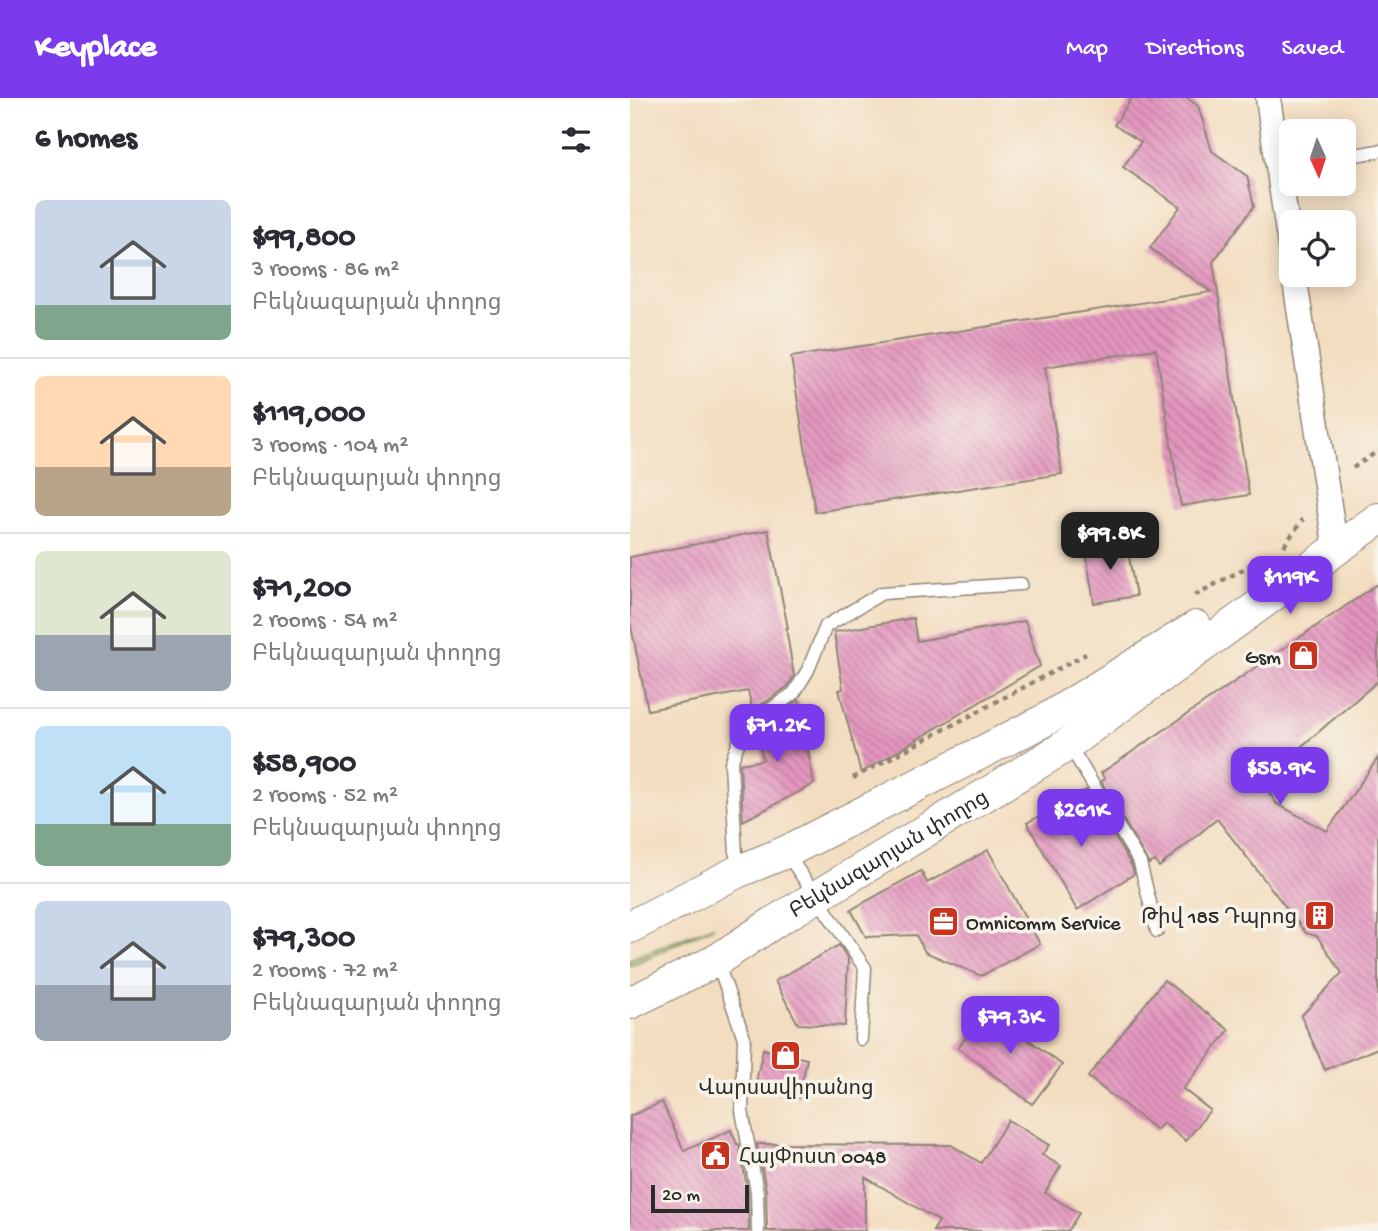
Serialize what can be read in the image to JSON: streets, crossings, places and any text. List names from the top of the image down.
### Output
{
  "streets": {
    "street": ["Բեկնազարյան փողոց"]
  },
  "places": {
    "shop": ["Gsm", "Վարսավիրանոց"],
    "building": ["Թիվ 185 Դպրոց"],
    "office": ["Omnicomm Service"],
    "public building": ["ՀայՓոստ 0048"]
  },
  "scale_bar": "20 m",
  "north": "bottom",
  "page": {
    "header": "Keyplace",
    "nav": ["Map", "Directions", "Saved"],
    "heading": "6 homes",
    "list": [
      {
        "name": "$99,800",
        "note": "3 rooms · 86 m² · Բեկնազարյան փողոց"
      },
      {
        "name": "$119,000",
        "note": "3 rooms · 104 m² · Բեկնազարյան փողոց"
      },
      {
        "name": "$71,200",
        "note": "2 rooms · 54 m² · Բեկնազարյան փողոց"
      },
      {
        "name": "$58,900",
        "note": "2 rooms · 52 m² · Բեկնազարյան փողոց"
      },
      {
        "name": "$79,300",
        "note": "2 rooms · 72 m² · Բեկնազարյան փողոց"
      }
    ],
    "price": [
      "$99.8K",
      "$119K",
      "$71.2K",
      "$58.9K",
      "$261K",
      "$79.3K"
    ],
    "scale": "20 m"
  }
}
